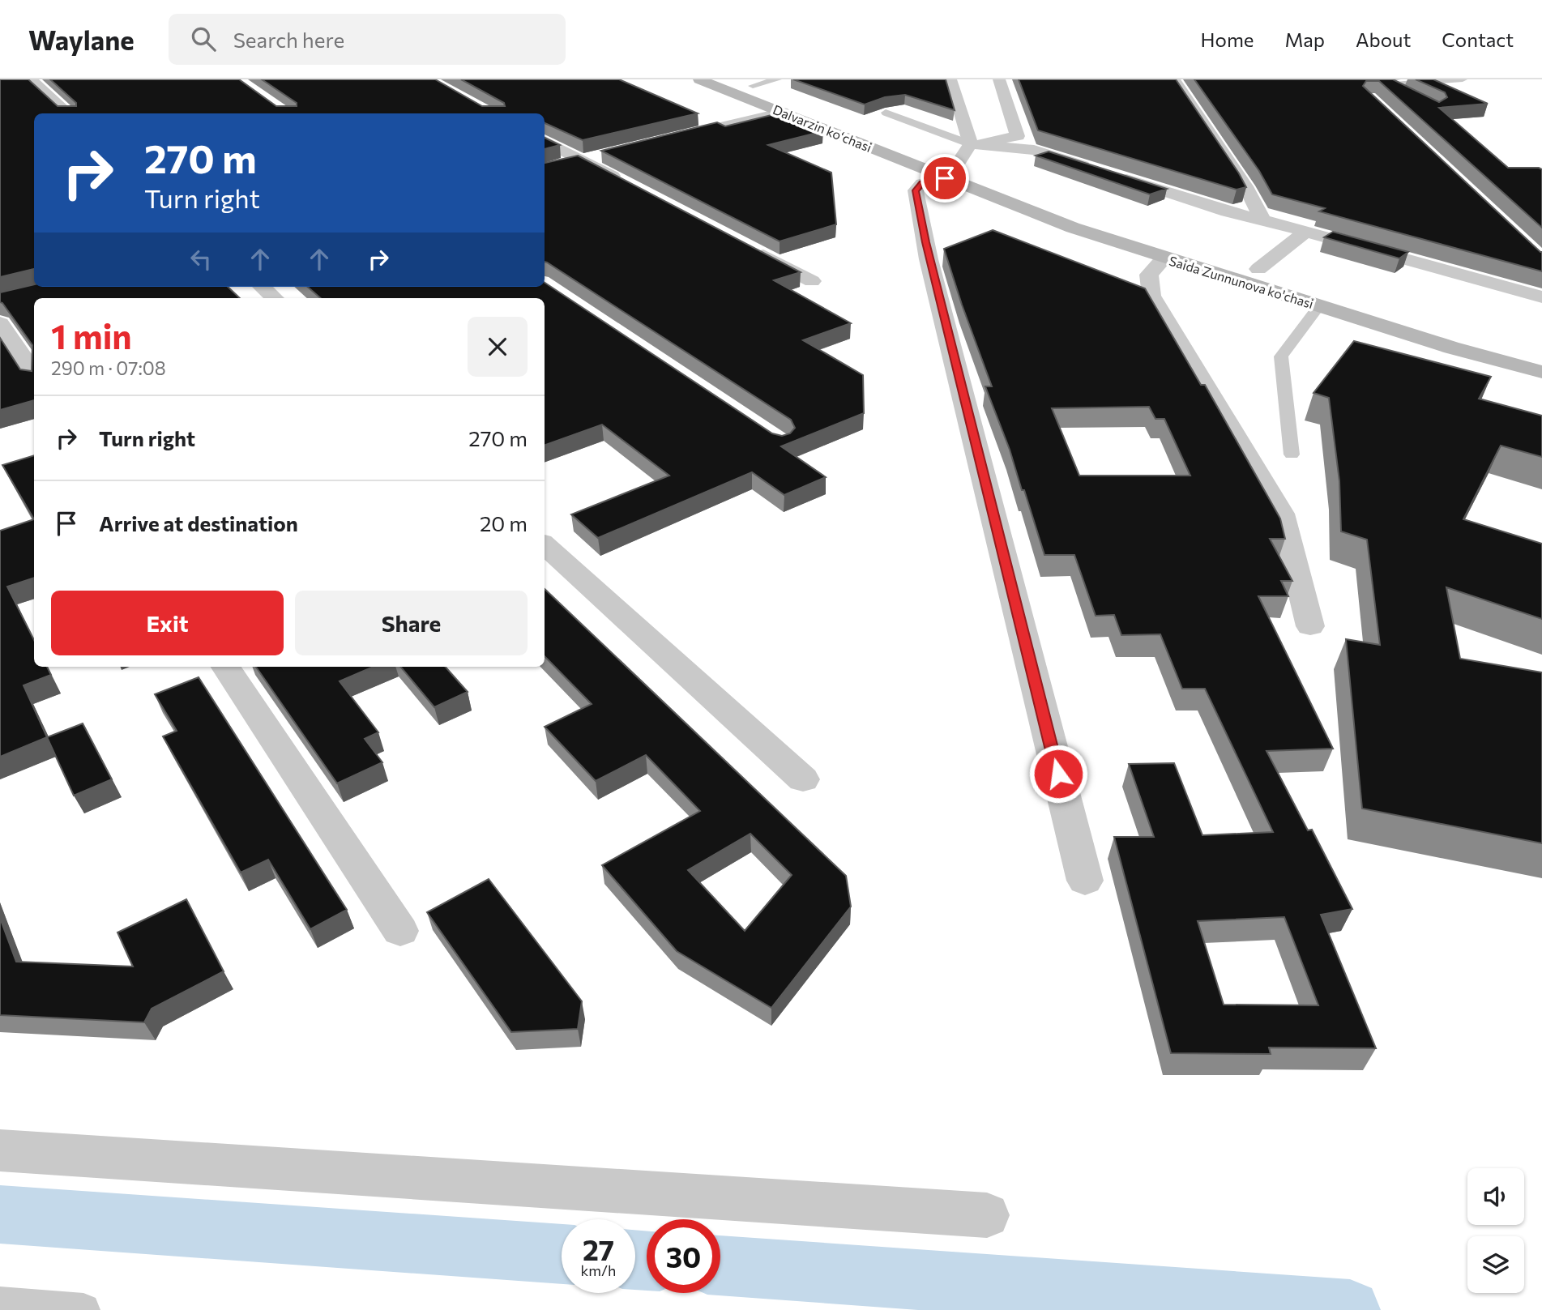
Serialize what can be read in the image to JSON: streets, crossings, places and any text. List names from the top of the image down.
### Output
{
  "streets": {
    "main road": ["Dalvarzin koʻchasi", "Saida Zunnunova ko'chasi"]
  },
  "crossings": [
    ["Dalvarzin koʻchasi", "Saida Zunnunova ko'chasi"]
  ],
  "page": {
    "header": "Waylane",
    "search": "Search here",
    "nav": [
      "Home",
      "Map",
      "About",
      "Contact"
    ],
    "turn": ["270 m", "Turn right"],
    "heading": ["1 min", "290 m · 07:08"],
    "list": [
      {
        "name": "Turn right",
        "value": "270 m"
      },
      {
        "name": "Arrive at destination",
        "value": "20 m"
      }
    ],
    "buttons": ["Exit", "Share"],
    "speed": "27 km/h",
    "limit": "30"
  }
}
